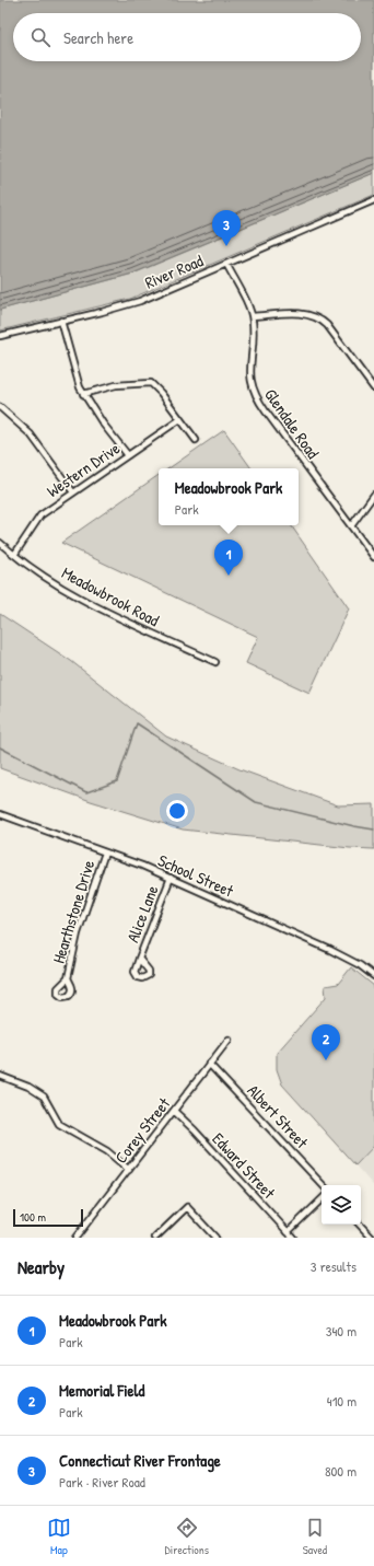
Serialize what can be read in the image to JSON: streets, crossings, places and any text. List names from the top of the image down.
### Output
{
  "streets": {
    "street": [
      "River Road",
      "Glendale Road",
      "Western Drive",
      "Meadowbrook Road",
      "School Street",
      "Hearthstone Drive",
      "Alice Lane",
      "Albert Street",
      "Corey Street",
      "Edward Street"
    ]
  },
  "crossings": [
    ["River Road", "Glendale Road"],
    ["Western Drive", "Meadowbrook Road"],
    ["School Street", "Hearthstone Drive"],
    ["School Street", "Alice Lane"],
    ["Albert Street", "Corey Street"],
    ["Corey Street", "Edward Street"]
  ],
  "scale_bar": "100 m",
  "page": {
    "search": "Search here",
    "pins": ["3", "1", "2"],
    "popup": ["Meadowbrook Park", "Park"],
    "scale": "100 m",
    "heading": ["Nearby", "3 results"],
    "list": [
      {
        "mark": "1",
        "name": "Meadowbrook Park",
        "note": "Park",
        "value": "340 m"
      },
      {
        "mark": "2",
        "name": "Memorial Field",
        "note": "Park",
        "value": "410 m"
      },
      {
        "mark": "3",
        "name": "Connecticut River Frontage",
        "note": "Park · River Road",
        "value": "800 m"
      }
    ],
    "nav": ["Map", "Directions", "Saved"]
  }
}
